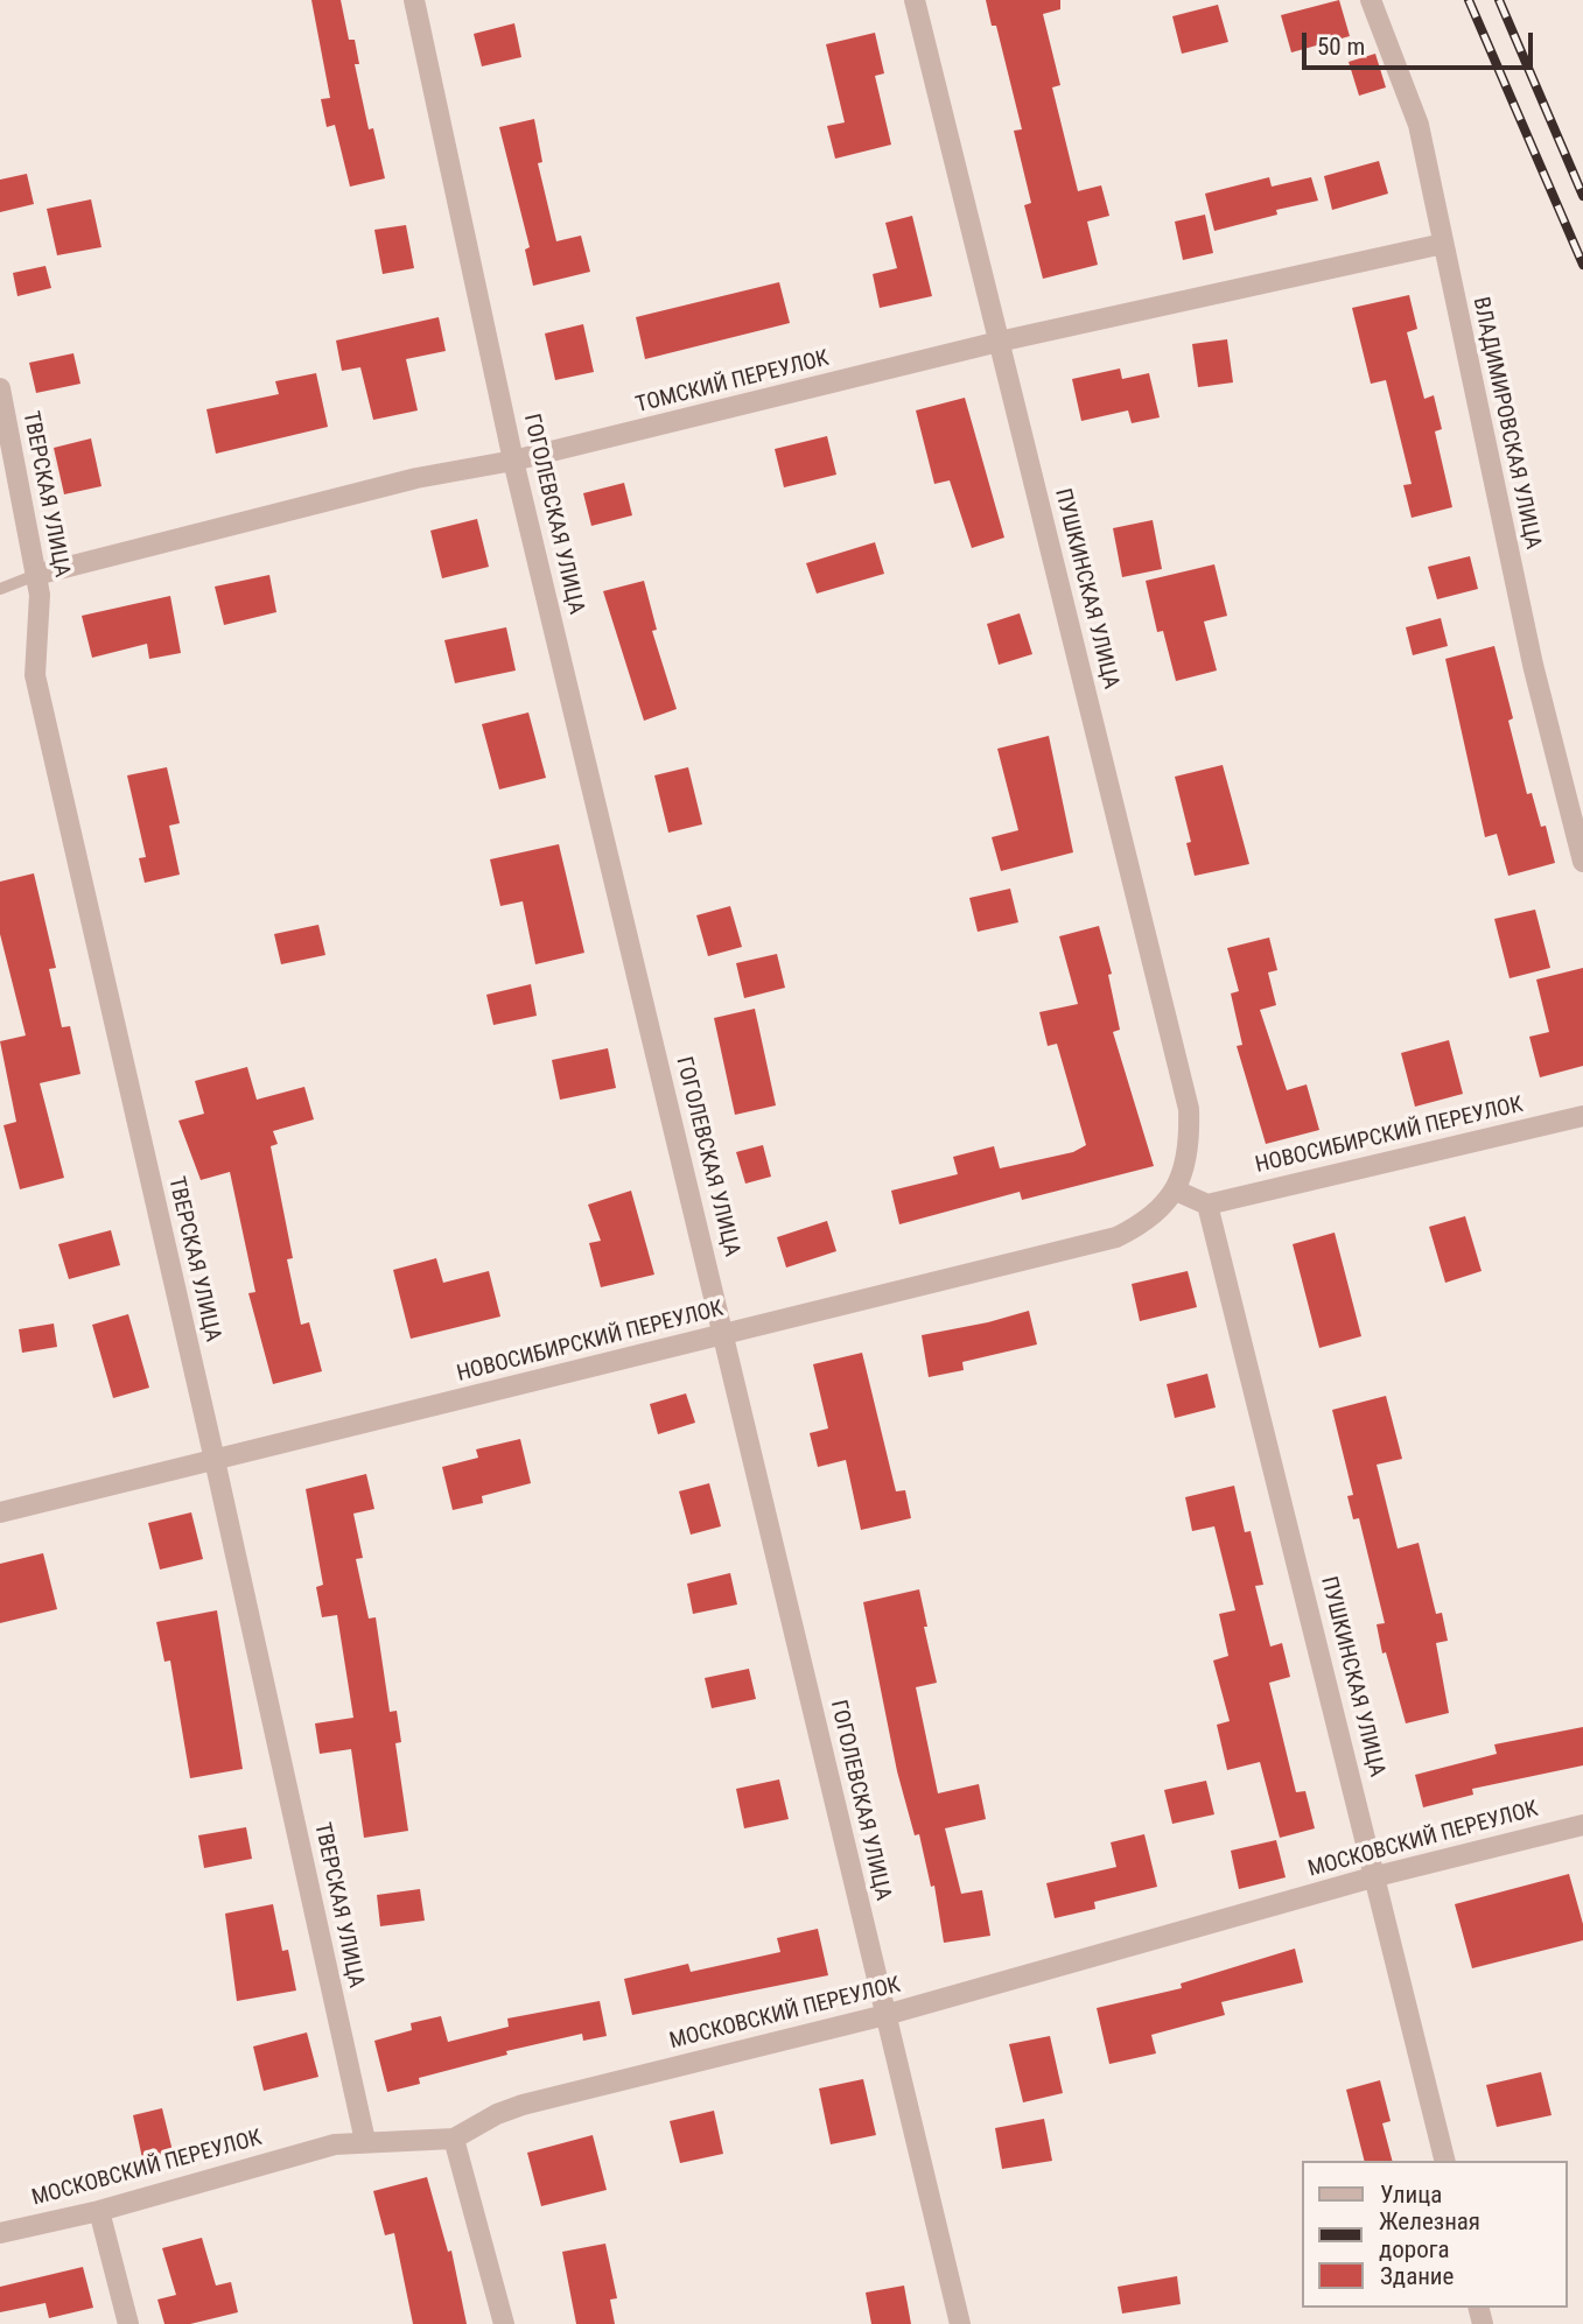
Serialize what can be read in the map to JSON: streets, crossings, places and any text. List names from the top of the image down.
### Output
{
  "streets": {
    "street": [
      "ТОМСКИЙ ПЕРЕУЛОК",
      "ВЛАДИМИРОВСКАЯ УЛИЦА",
      "ТВЕРСКАЯ УЛИЦА",
      "ГОГОЛЕВСКАЯ УЛИЦА",
      "ПУШКИНСКАЯ УЛИЦА",
      "НОВОСИБИРСКИЙ ПЕРЕУЛОК",
      "МОСКОВСКИЙ ПЕРЕУЛОК"
    ]
  },
  "crossings": [
    ["ТОМСКИЙ ПЕРЕУЛОК", "ВЛАДИМИРОВСКАЯ УЛИЦА"],
    ["ТОМСКИЙ ПЕРЕУЛОК", "ТВЕРСКАЯ УЛИЦА"],
    ["ТОМСКИЙ ПЕРЕУЛОК", "ГОГОЛЕВСКАЯ УЛИЦА"],
    ["ТОМСКИЙ ПЕРЕУЛОК", "ПУШКИНСКАЯ УЛИЦА"],
    ["ТВЕРСКАЯ УЛИЦА", "НОВОСИБИРСКИЙ ПЕРЕУЛОК"],
    ["ТВЕРСКАЯ УЛИЦА", "МОСКОВСКИЙ ПЕРЕУЛОК"],
    ["ГОГОЛЕВСКАЯ УЛИЦА", "НОВОСИБИРСКИЙ ПЕРЕУЛОК"],
    ["ГОГОЛЕВСКАЯ УЛИЦА", "МОСКОВСКИЙ ПЕРЕУЛОК"],
    ["ПУШКИНСКАЯ УЛИЦА", "НОВОСИБИРСКИЙ ПЕРЕУЛОК"],
    ["ПУШКИНСКАЯ УЛИЦА", "МОСКОВСКИЙ ПЕРЕУЛОК"]
  ],
  "legend": ["Улица", "Железная дорога", "Здание"],
  "scale_bar": "50 m"
}
